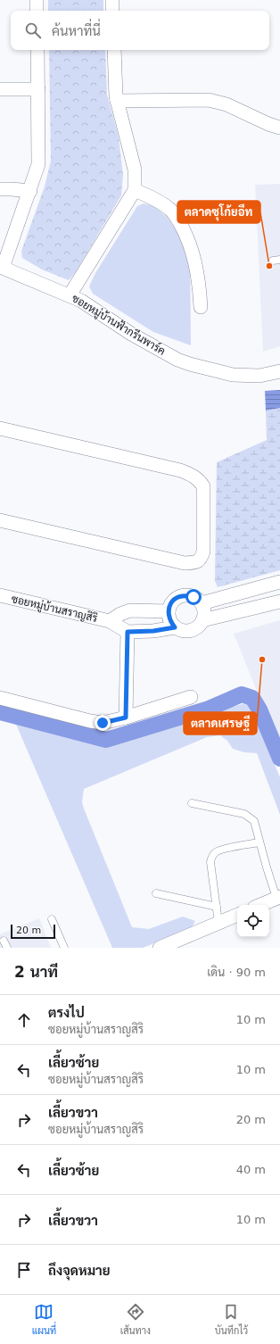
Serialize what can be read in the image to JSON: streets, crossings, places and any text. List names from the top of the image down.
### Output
{
  "streets": {
    "street": ["ซอยหมู่บ้านฟ้ากรีนพาร์ค", "ซอยหมู่บ้านสราญสิริ"]
  },
  "places": ["ตลาดซุโก้ยอีท", "ตลาดเศรษฐี"],
  "scale_bar": "20 m",
  "page": {
    "search": "ค้นหาที่นี่",
    "scale": "20 m",
    "heading": ["2 นาที", "เดิน · 90 m"],
    "list": [
      ["ตรงไป", "ซอยหมู่บ้านสราญสิริ", "10 m"],
      ["เลี้ยวซ้าย", "ซอยหมู่บ้านสราญสิริ", "10 m"],
      ["เลี้ยวขวา", "ซอยหมู่บ้านสราญสิริ", "20 m"],
      ["เลี้ยวซ้าย", "40 m"],
      ["เลี้ยวขวา", "10 m"],
      "ถึงจุดหมาย"
    ],
    "nav": ["แผนที่", "เส้นทาง", "บันทึกไว้"]
  }
}
